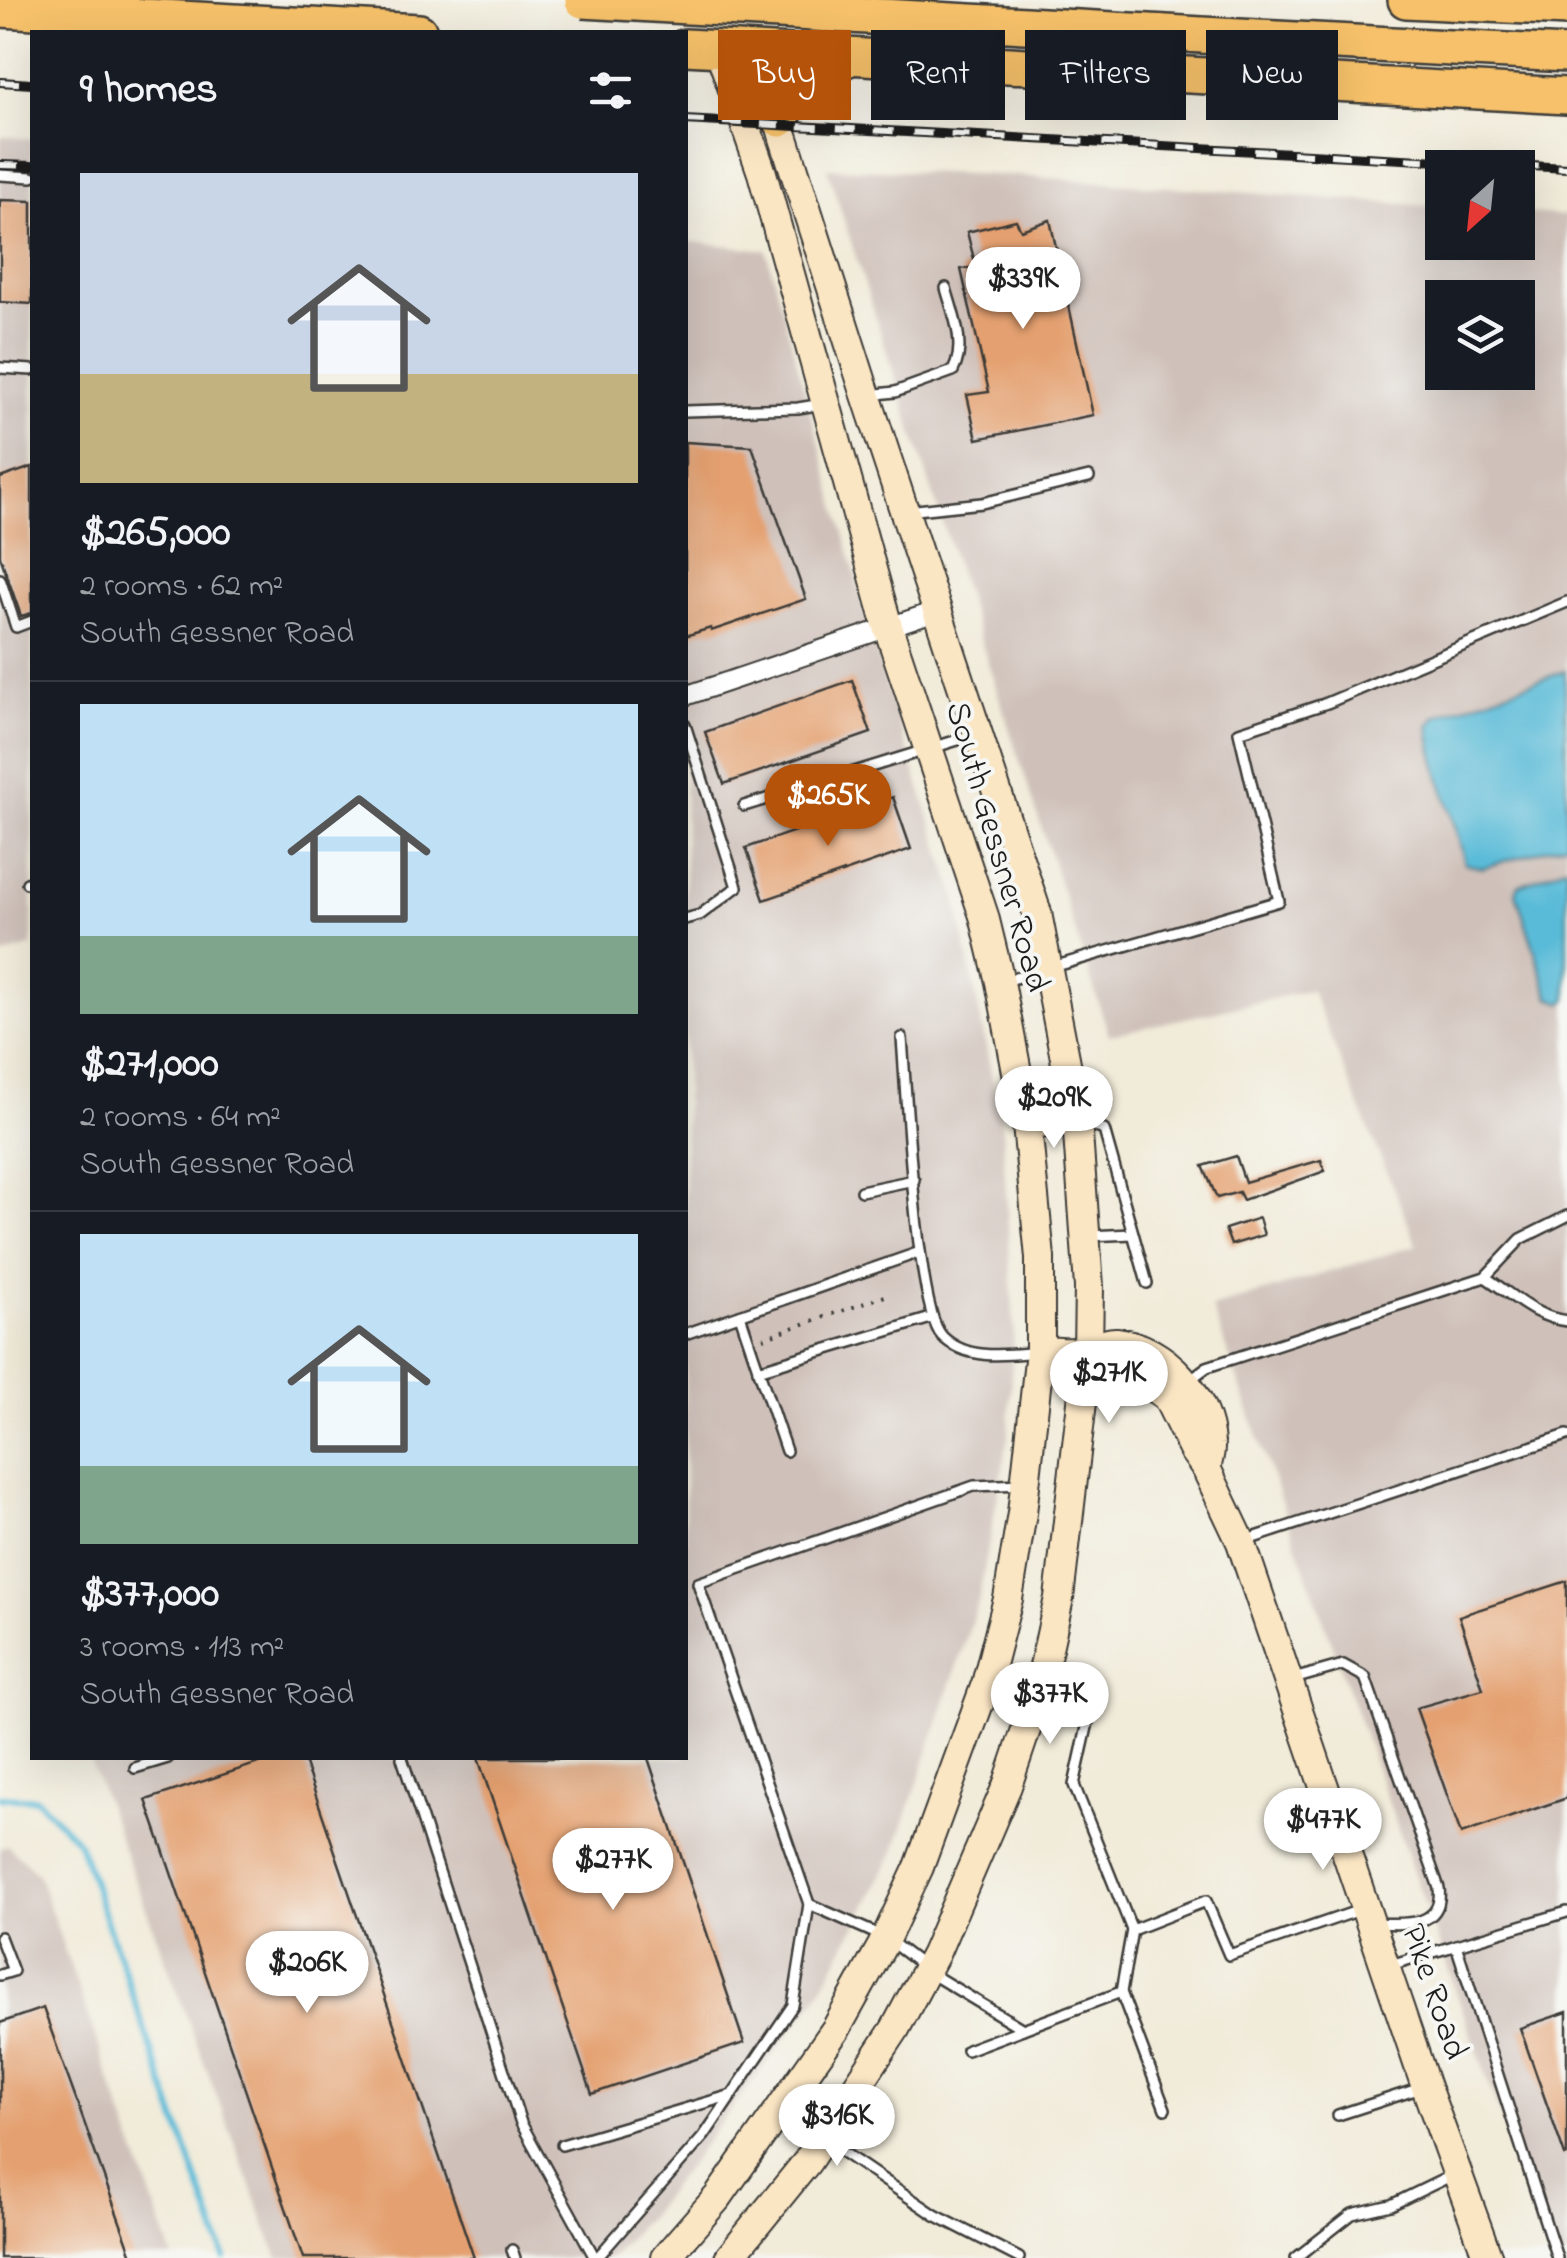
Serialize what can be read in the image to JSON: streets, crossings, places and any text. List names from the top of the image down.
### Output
{
  "streets": {
    "main road": ["South Gessner Road", "Pike Road"]
  },
  "crossings": [
    ["South Gessner Road", "Pike Road"]
  ],
  "north": "bottom left",
  "page": {
    "chip": [
      "Buy",
      "Rent",
      "Filters",
      "New"
    ],
    "heading": "9 homes",
    "list": [
      {
        "name": "$265,000",
        "note": "2 rooms · 62 m² · South Gessner Road"
      },
      {
        "name": "$271,000",
        "note": "2 rooms · 64 m² · South Gessner Road"
      },
      {
        "name": "$377,000",
        "note": "3 rooms · 113 m² · South Gessner Road"
      }
    ],
    "price": [
      "$339K",
      "$265K",
      "$209K",
      "$271K",
      "$377K",
      "$477K",
      "$277K",
      "$206K",
      "$316K"
    ]
  }
}
